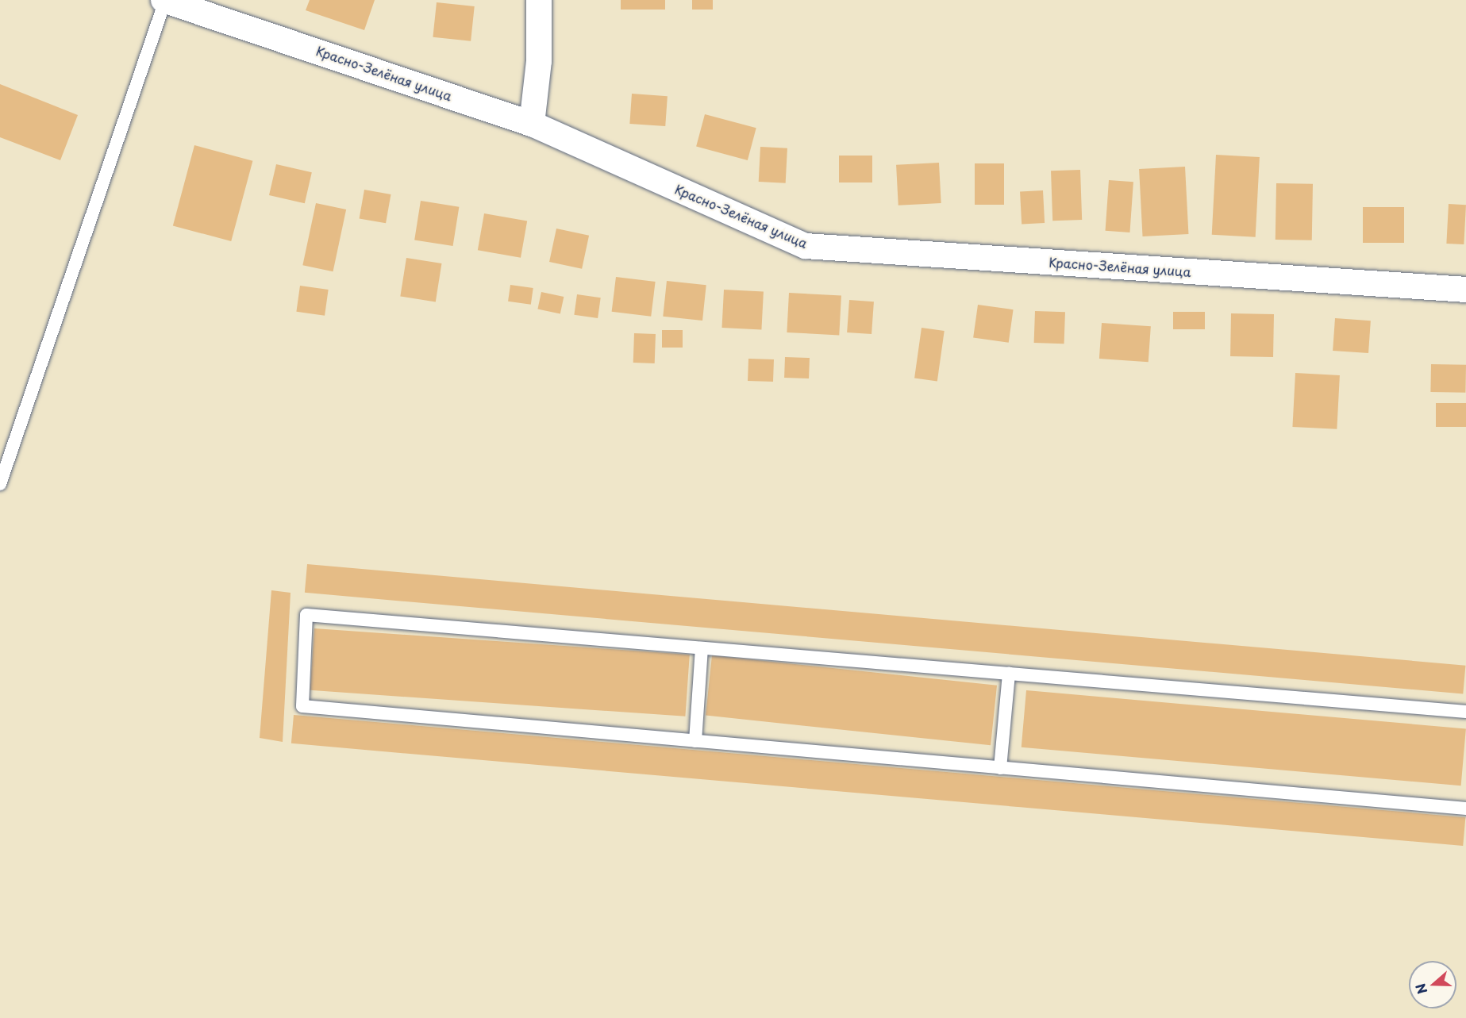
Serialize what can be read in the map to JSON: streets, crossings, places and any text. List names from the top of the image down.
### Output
{
  "streets": {
    "street": ["Красно-Зелёная улица"]
  },
  "north": "left"
}
